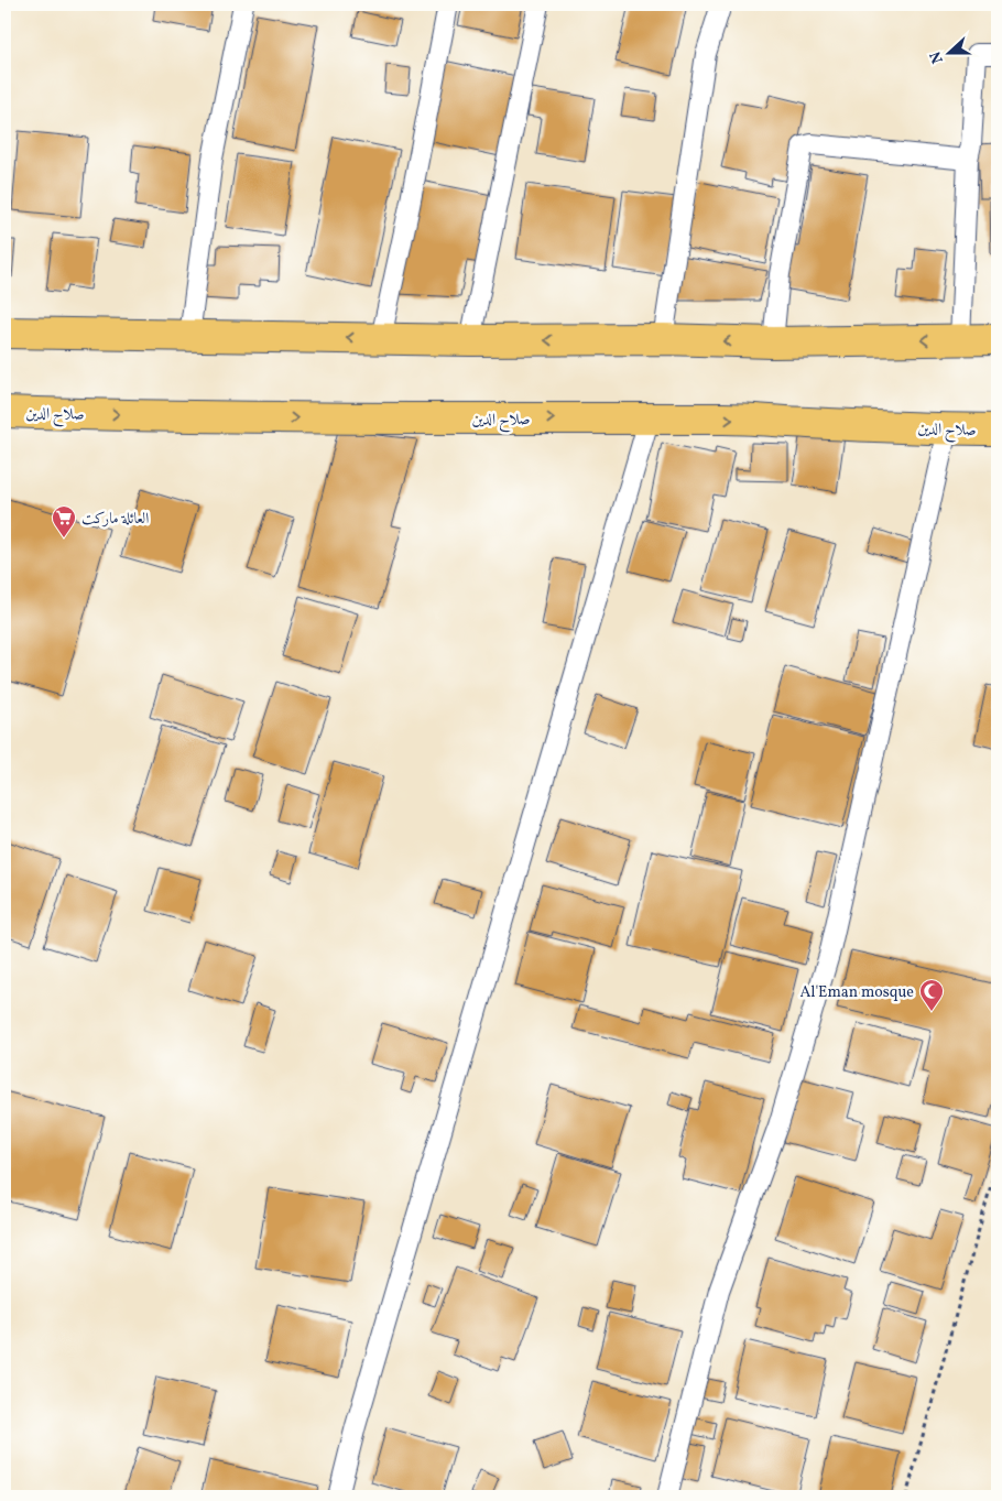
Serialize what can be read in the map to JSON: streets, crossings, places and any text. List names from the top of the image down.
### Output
{
  "streets": {
    "highway": ["صلاح الدين"]
  },
  "places": {
    "supermarket": ["العائلة ماركت"],
    "mosque": ["Al'Eman mosque"]
  },
  "north": "left"
}
